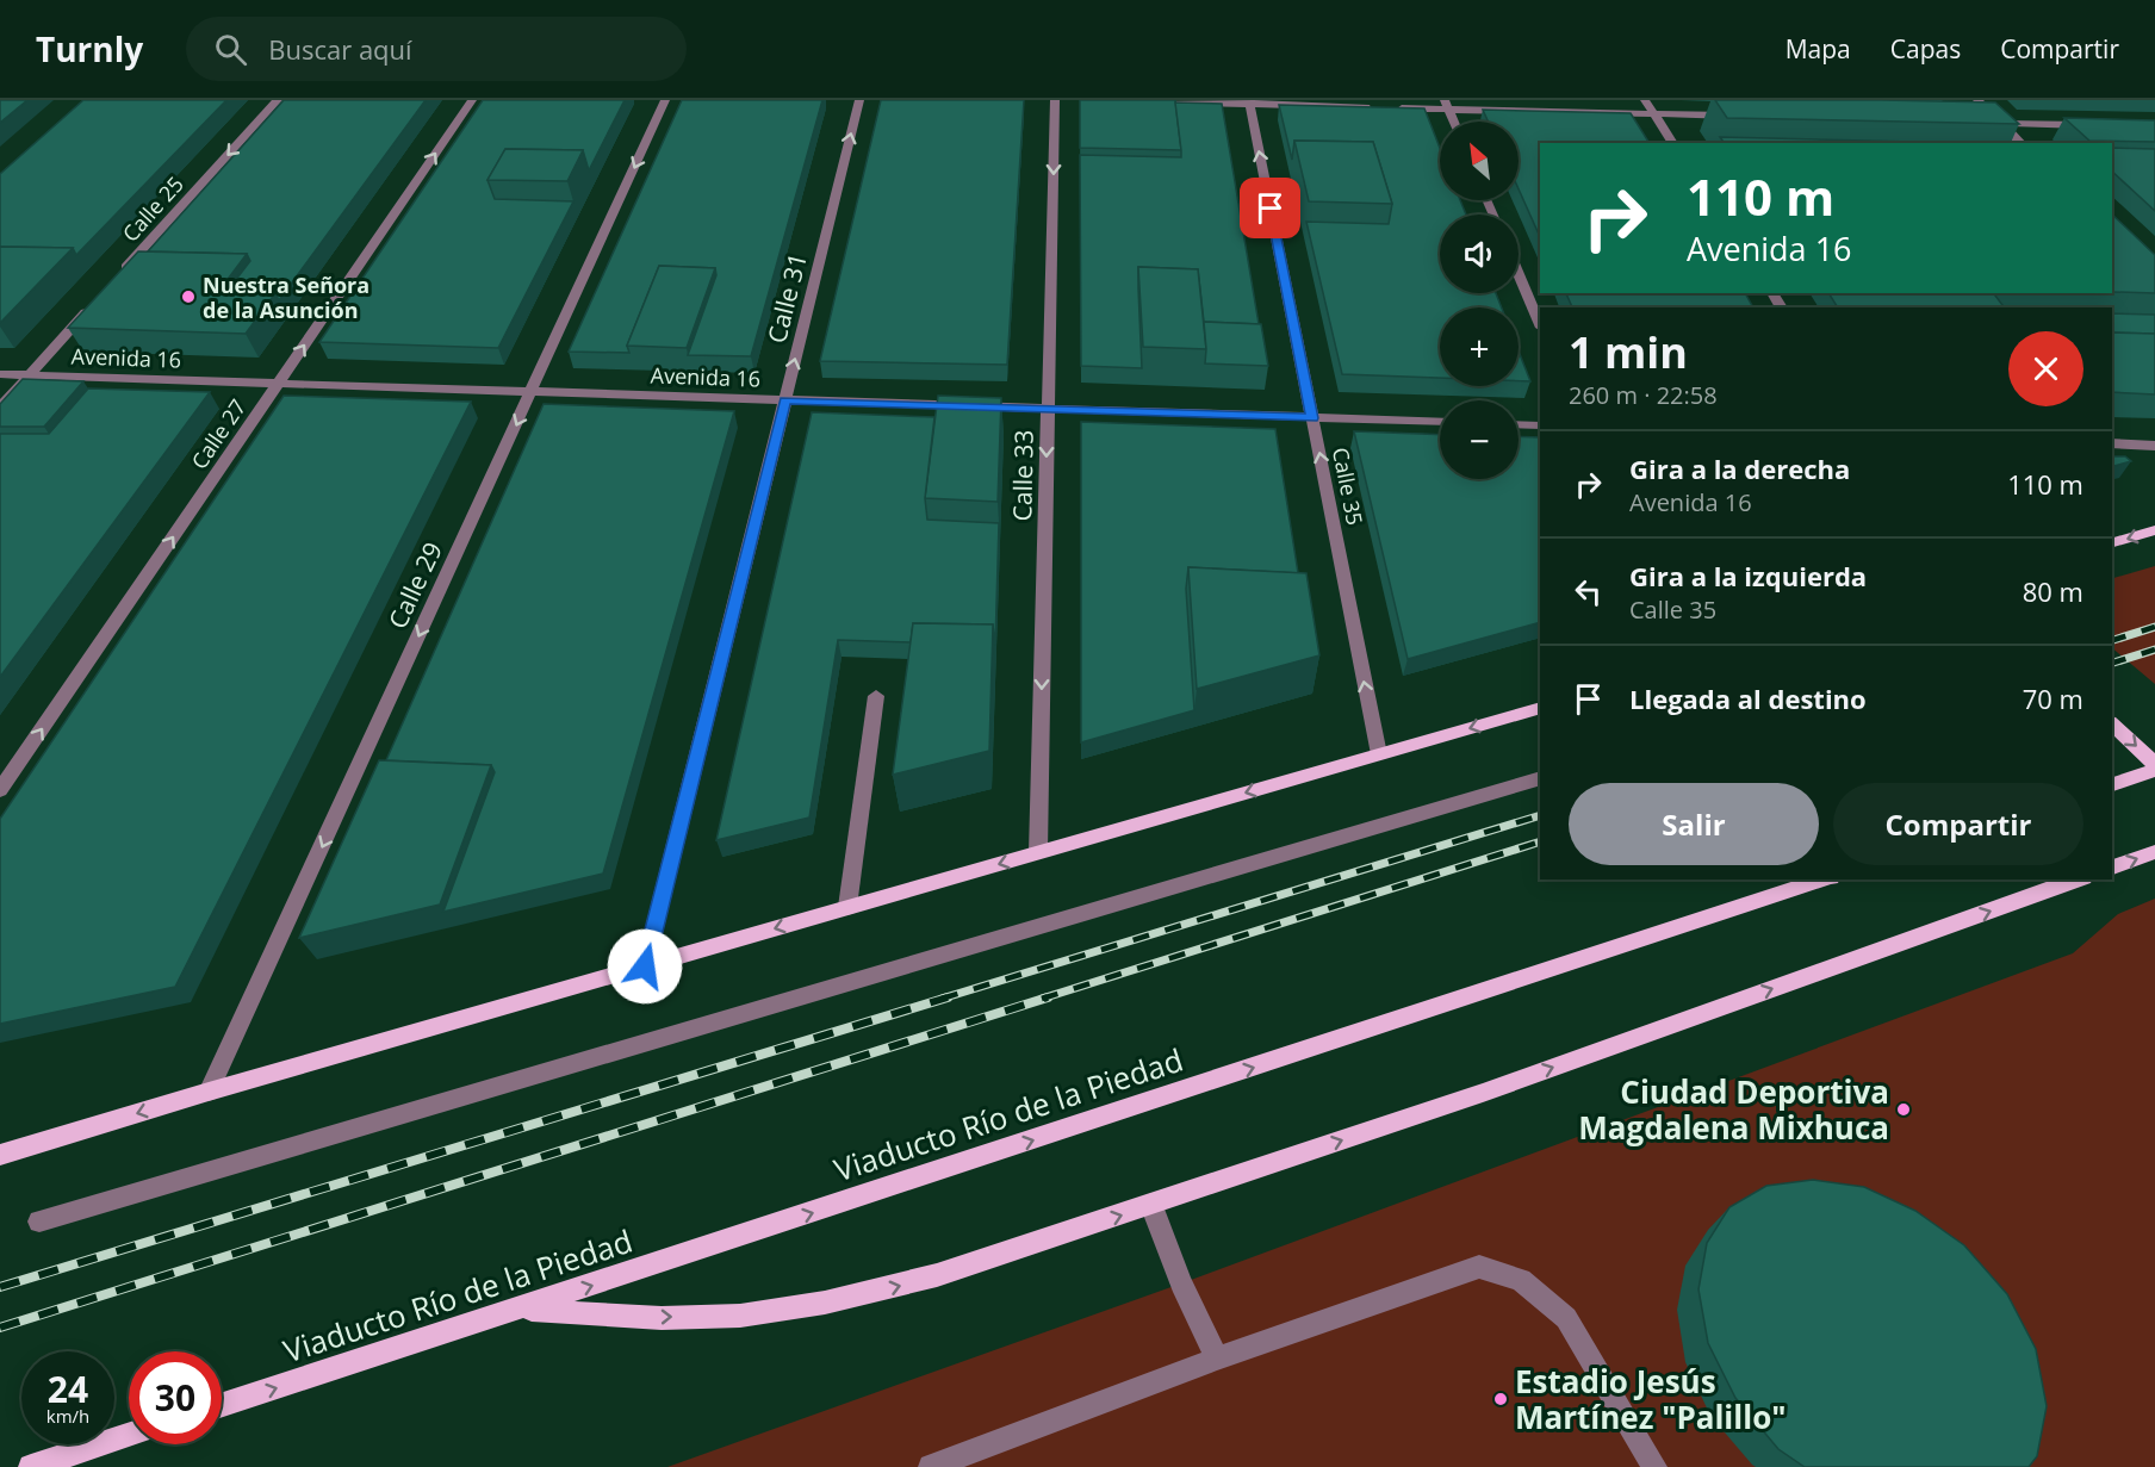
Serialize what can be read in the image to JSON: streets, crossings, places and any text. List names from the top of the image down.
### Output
{
  "streets": {
    "main road": ["Viaducto Río de la Piedad"],
    "street": [
      "Calle 25",
      "Calle 31",
      "Avenida 16",
      "Calle 27",
      "Calle 33",
      "Calle 35",
      "Calle 29"
    ]
  },
  "crossings": [
    ["Calle 31", "Avenida 16"],
    ["Avenida 16", "Calle 27"],
    ["Avenida 16", "Calle 33"],
    ["Avenida 16", "Calle 35"],
    ["Avenida 16", "Calle 29"]
  ],
  "one_way": [
    "Calle 25",
    "Calle 27",
    "Calle 33",
    "Calle 35",
    "Calle 29"
  ],
  "places": ["Nuestra Señora de la Asunción", "Ciudad Deportiva Magdalena Mixhuca", "Estadio Jesús Martínez \"Palillo\""],
  "north": "top left",
  "page": {
    "header": "Turnly",
    "search": "Buscar aquí",
    "nav": ["Mapa", "Capas", "Compartir"],
    "map_buttons": ["+", "−"],
    "turn": ["110 m", "Avenida 16"],
    "heading": ["1 min", "260 m · 22:58"],
    "list": [
      {
        "name": "Gira a la derecha",
        "note": "Avenida 16",
        "value": "110 m"
      },
      {
        "name": "Gira a la izquierda",
        "note": "Calle 35",
        "value": "80 m"
      },
      {
        "name": "Llegada al destino",
        "value": "70 m"
      }
    ],
    "buttons": ["Salir", "Compartir"],
    "speed": "24 km/h",
    "limit": "30"
  }
}
